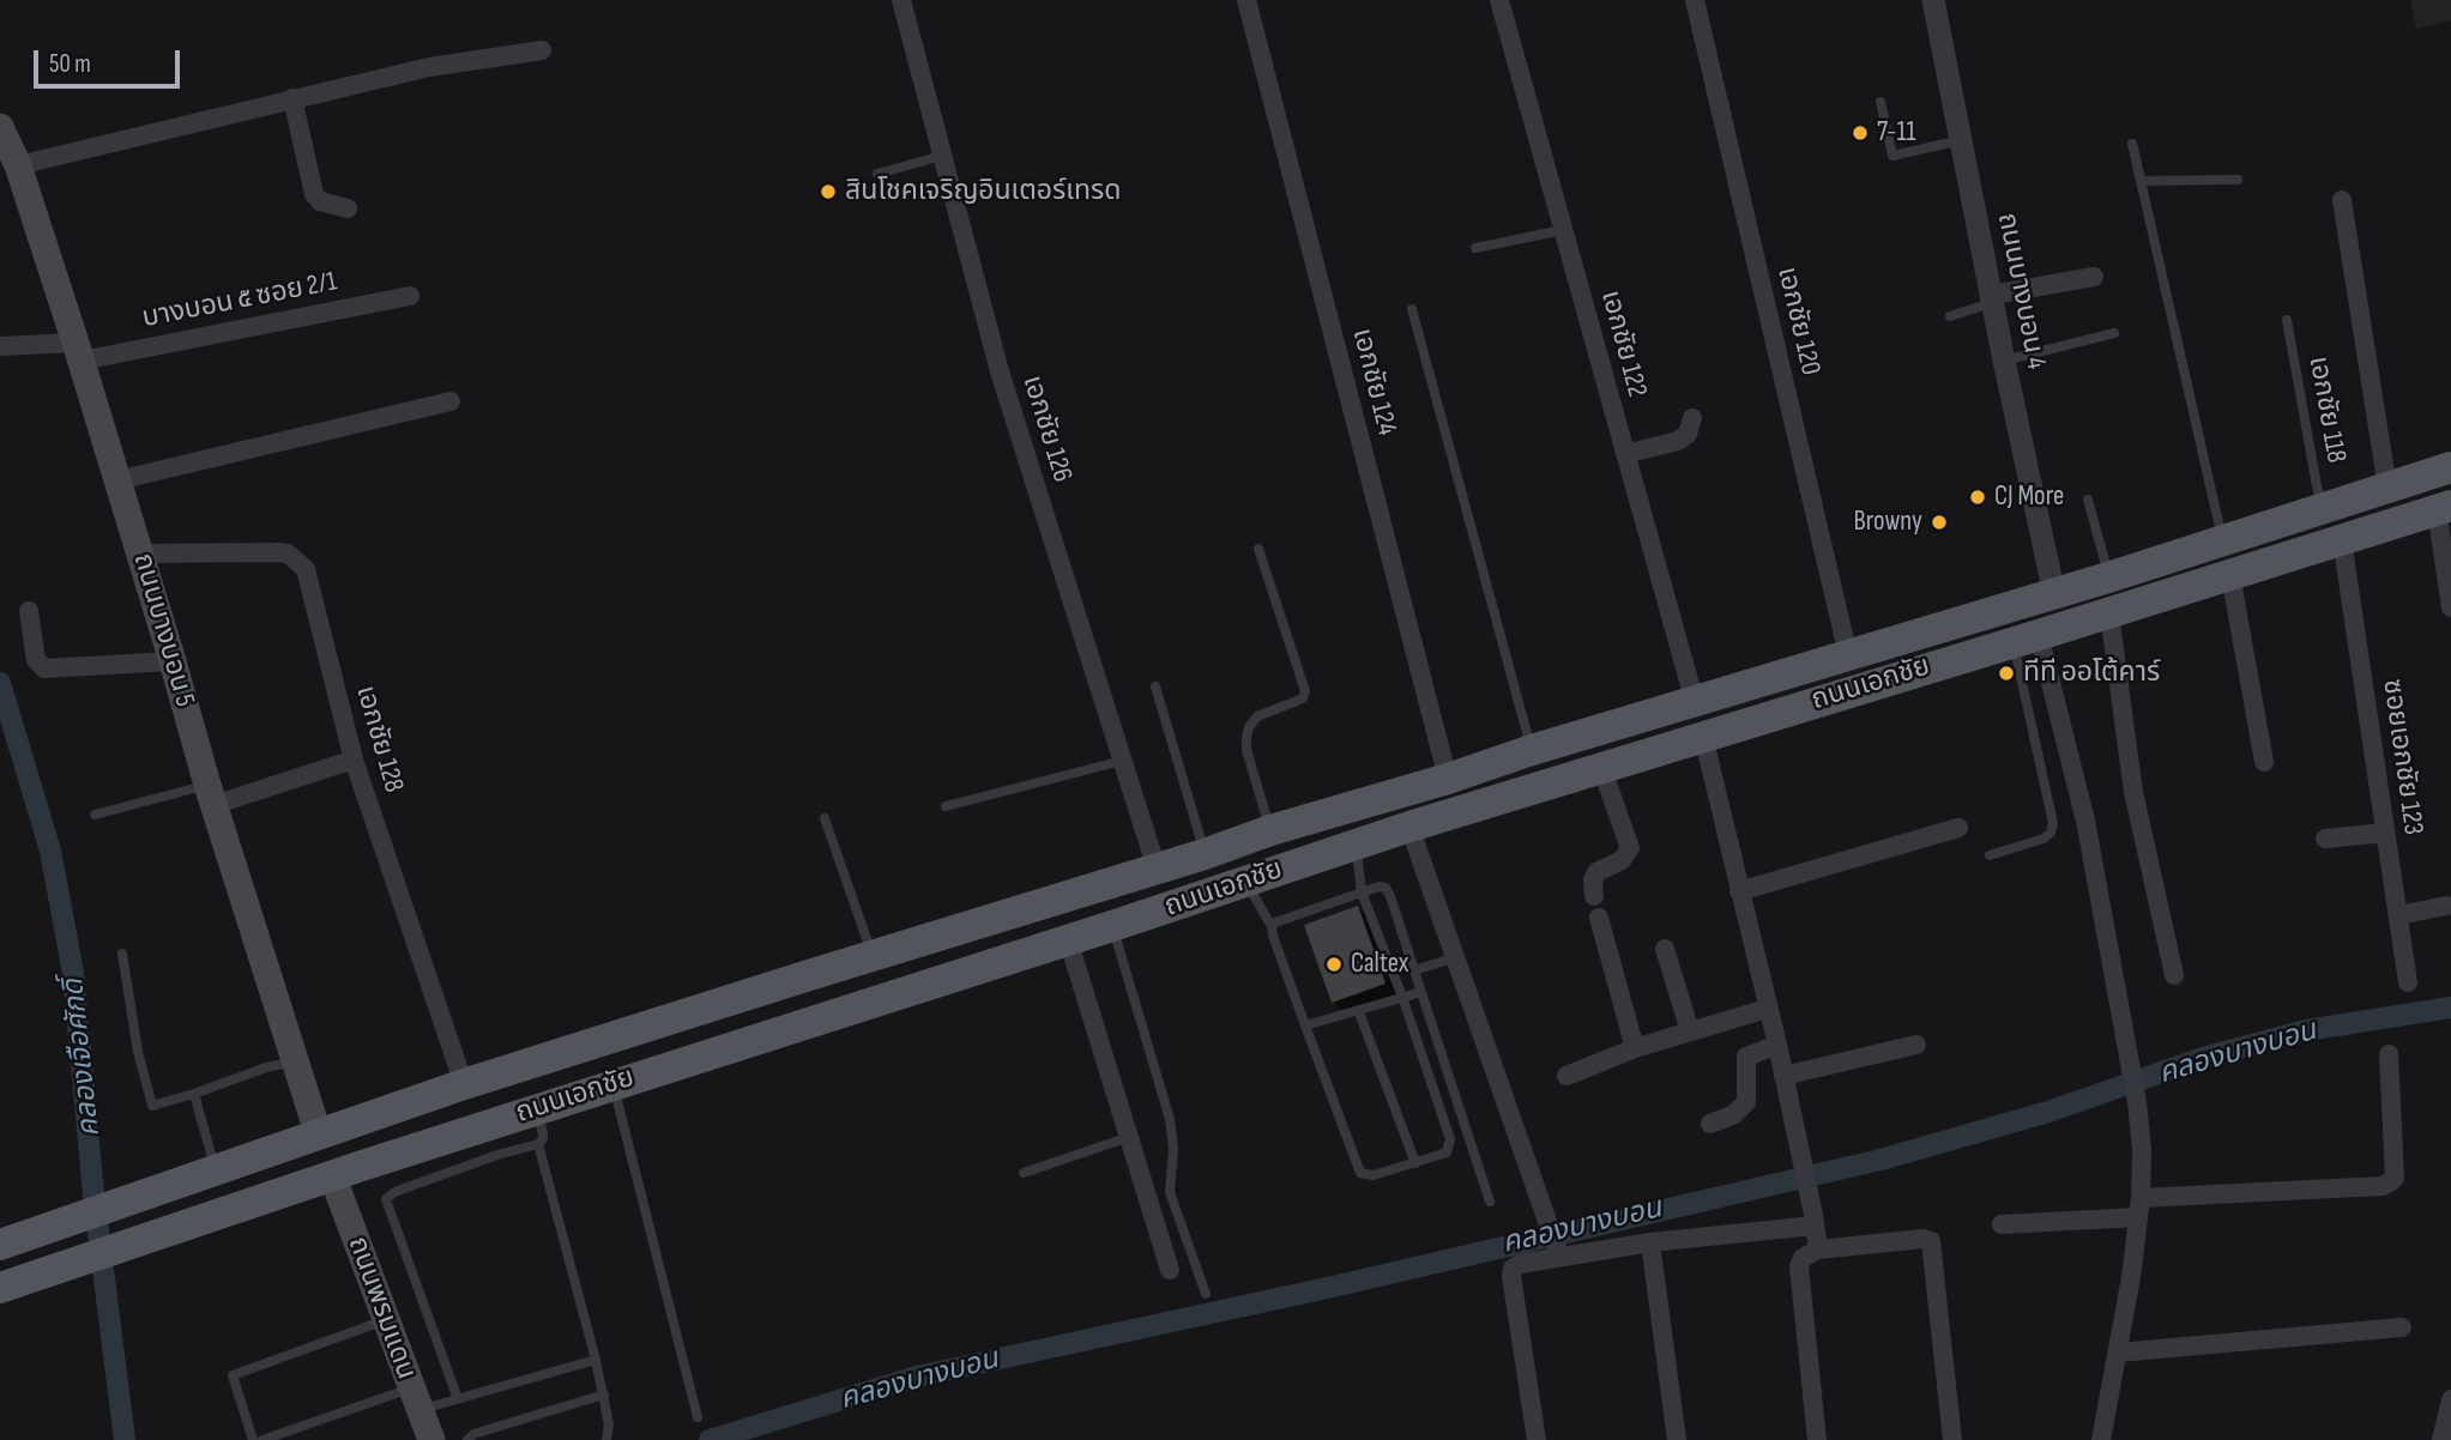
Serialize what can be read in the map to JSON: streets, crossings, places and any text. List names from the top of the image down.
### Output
{
  "streets": {
    "main road": ["ถนนบางบอน 5", "ถนนเอกชัย", "ถนนพรมแดน"],
    "street": [
      "ถนนบางบอน 4",
      "บางบอน ๕ ซอย 2/1",
      "เอกชัย 120",
      "เอกชัย 122",
      "เอกชัย 124",
      "เอกชัย 126",
      "เอกชัย 128",
      "ซอยเอกชัย 123"
    ],
    "lane": ["เอกชัย 118"]
  },
  "crossings": [
    ["ถนนบางบอน 4", "ถนนเอกชัย"],
    ["บางบอน ๕ ซอย 2/1", "ถนนบางบอน 5"],
    ["เอกชัย 120", "ถนนเอกชัย"],
    ["เอกชัย 122", "ถนนเอกชัย"],
    ["เอกชัย 124", "ถนนเอกชัย"],
    ["เอกชัย 118", "ถนนเอกชัย"],
    ["เอกชัย 126", "ถนนเอกชัย"],
    ["ถนนบางบอน 5", "ถนนเอกชัย"],
    ["ถนนบางบอน 5", "เอกชัย 128"],
    ["ถนนเอกชัย", "เอกชัย 128"],
    ["ถนนเอกชัย", "ซอยเอกชัย 123"],
    ["ถนนเอกชัย", "ถนนพรมแดน"]
  ],
  "water": ["คลองบางบอน", "คลองเจือศักดิ์"],
  "places": [
    "7-11",
    "สินโชคเจริญอินเตอร์เทรด",
    "CJ More",
    "Browny",
    "ทีที ออโต้คาร์",
    "Caltex"
  ],
  "scale_bar": "50 m"
}
